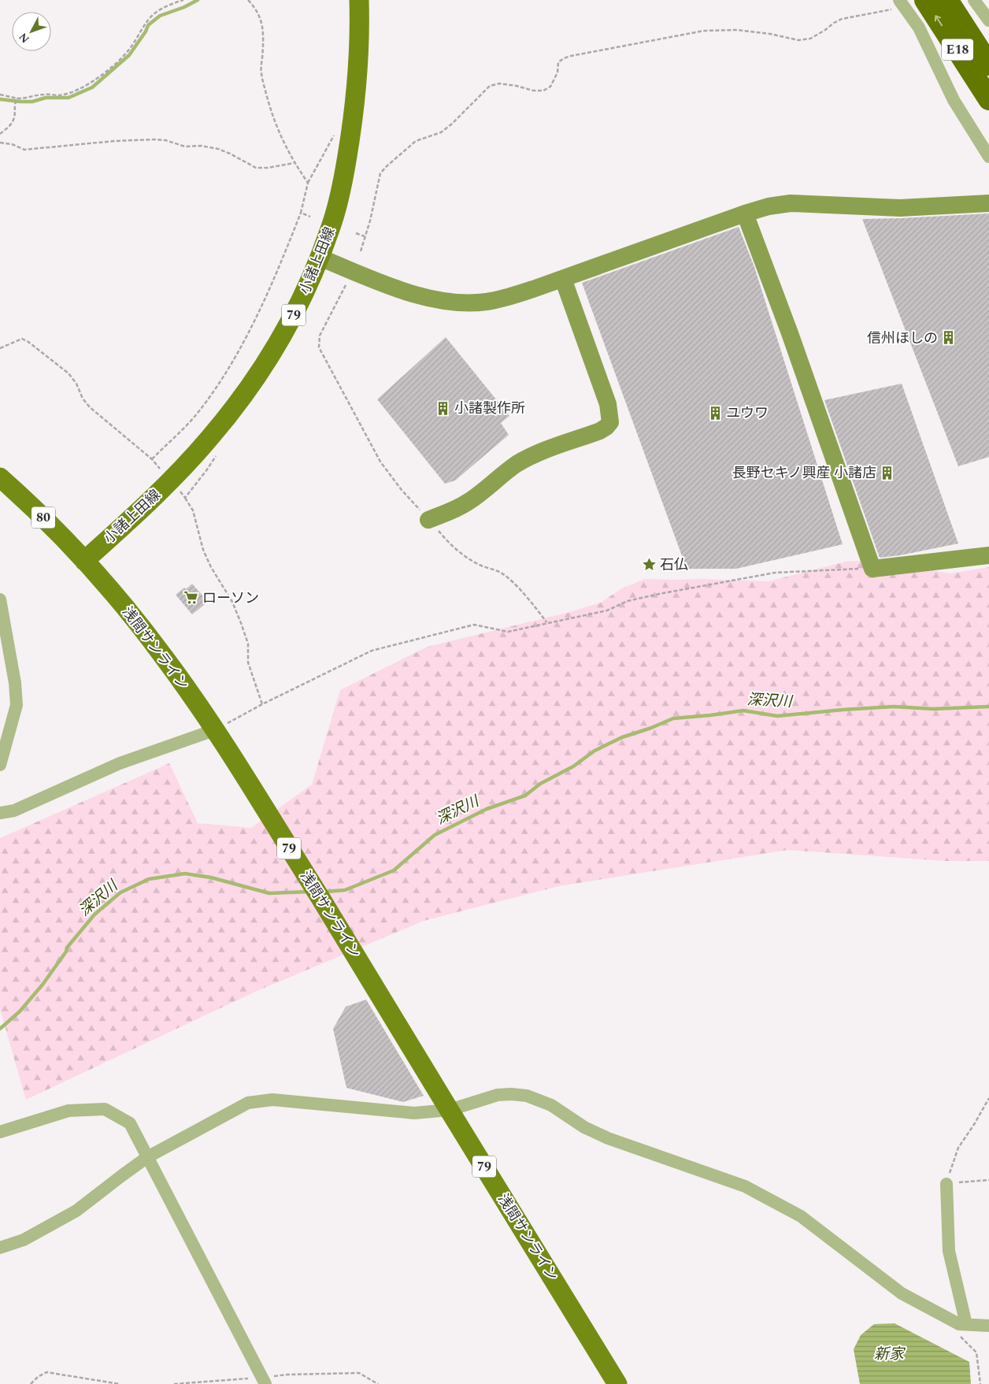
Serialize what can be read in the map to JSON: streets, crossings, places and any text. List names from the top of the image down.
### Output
{
  "streets": {
    "highway": ["E18"],
    "main road": [
      "小諸上田線",
      "79",
      "80",
      "浅間サンライン"
    ]
  },
  "crossings": [
    ["小諸上田線", "浅間サンライン"]
  ],
  "water": ["深沢川", "新家"],
  "places": {
    "building": [
      "信州ほしの",
      "小諸製作所",
      "ユウワ",
      "長野セキノ興産 小諸店"
    ],
    "place": ["石仏"],
    "supermarket": ["ローソン"]
  },
  "north": "bottom left"
}
